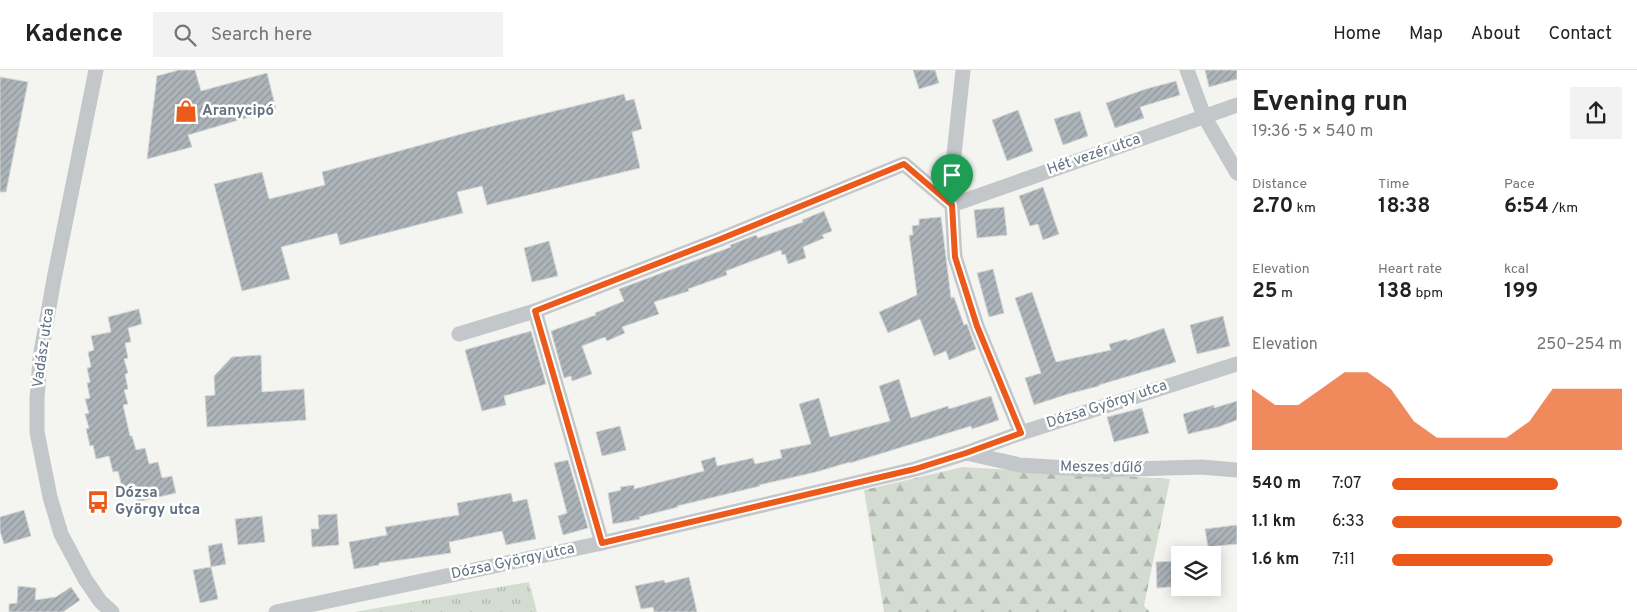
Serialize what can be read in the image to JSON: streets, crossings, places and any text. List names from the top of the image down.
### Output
{
  "streets": {
    "street": [
      "Hét vezér utca",
      "Vadász utca",
      "Dózsa György utca",
      "Meszes dűlő"
    ]
  },
  "crossings": [
    ["Dózsa György utca", "Meszes dűlő"]
  ],
  "places": {
    "shop": ["Aranycipó"],
    "bus stop": ["Dózsa György utca"]
  },
  "page": {
    "header": "Kadence",
    "search": "Search here",
    "nav": [
      "Home",
      "Map",
      "About",
      "Contact"
    ],
    "heading": ["Evening run", "19:36 · 5 × 540 m"],
    "stats": [
      ["Distance", "2.70 km"],
      ["Time", "18:38"],
      ["Pace", "6:54 /km"],
      ["Elevation", "25 m"],
      ["Heart rate", "138 bpm"],
      ["kcal", "199"]
    ],
    "chart": ["Elevation", "250–254 m"],
    "list": [
      {
        "name": "540 m",
        "note": "7:07"
      },
      {
        "name": "1.1 km",
        "note": "6:33"
      },
      {
        "name": "1.6 km",
        "note": "7:11"
      }
    ]
  }
}
